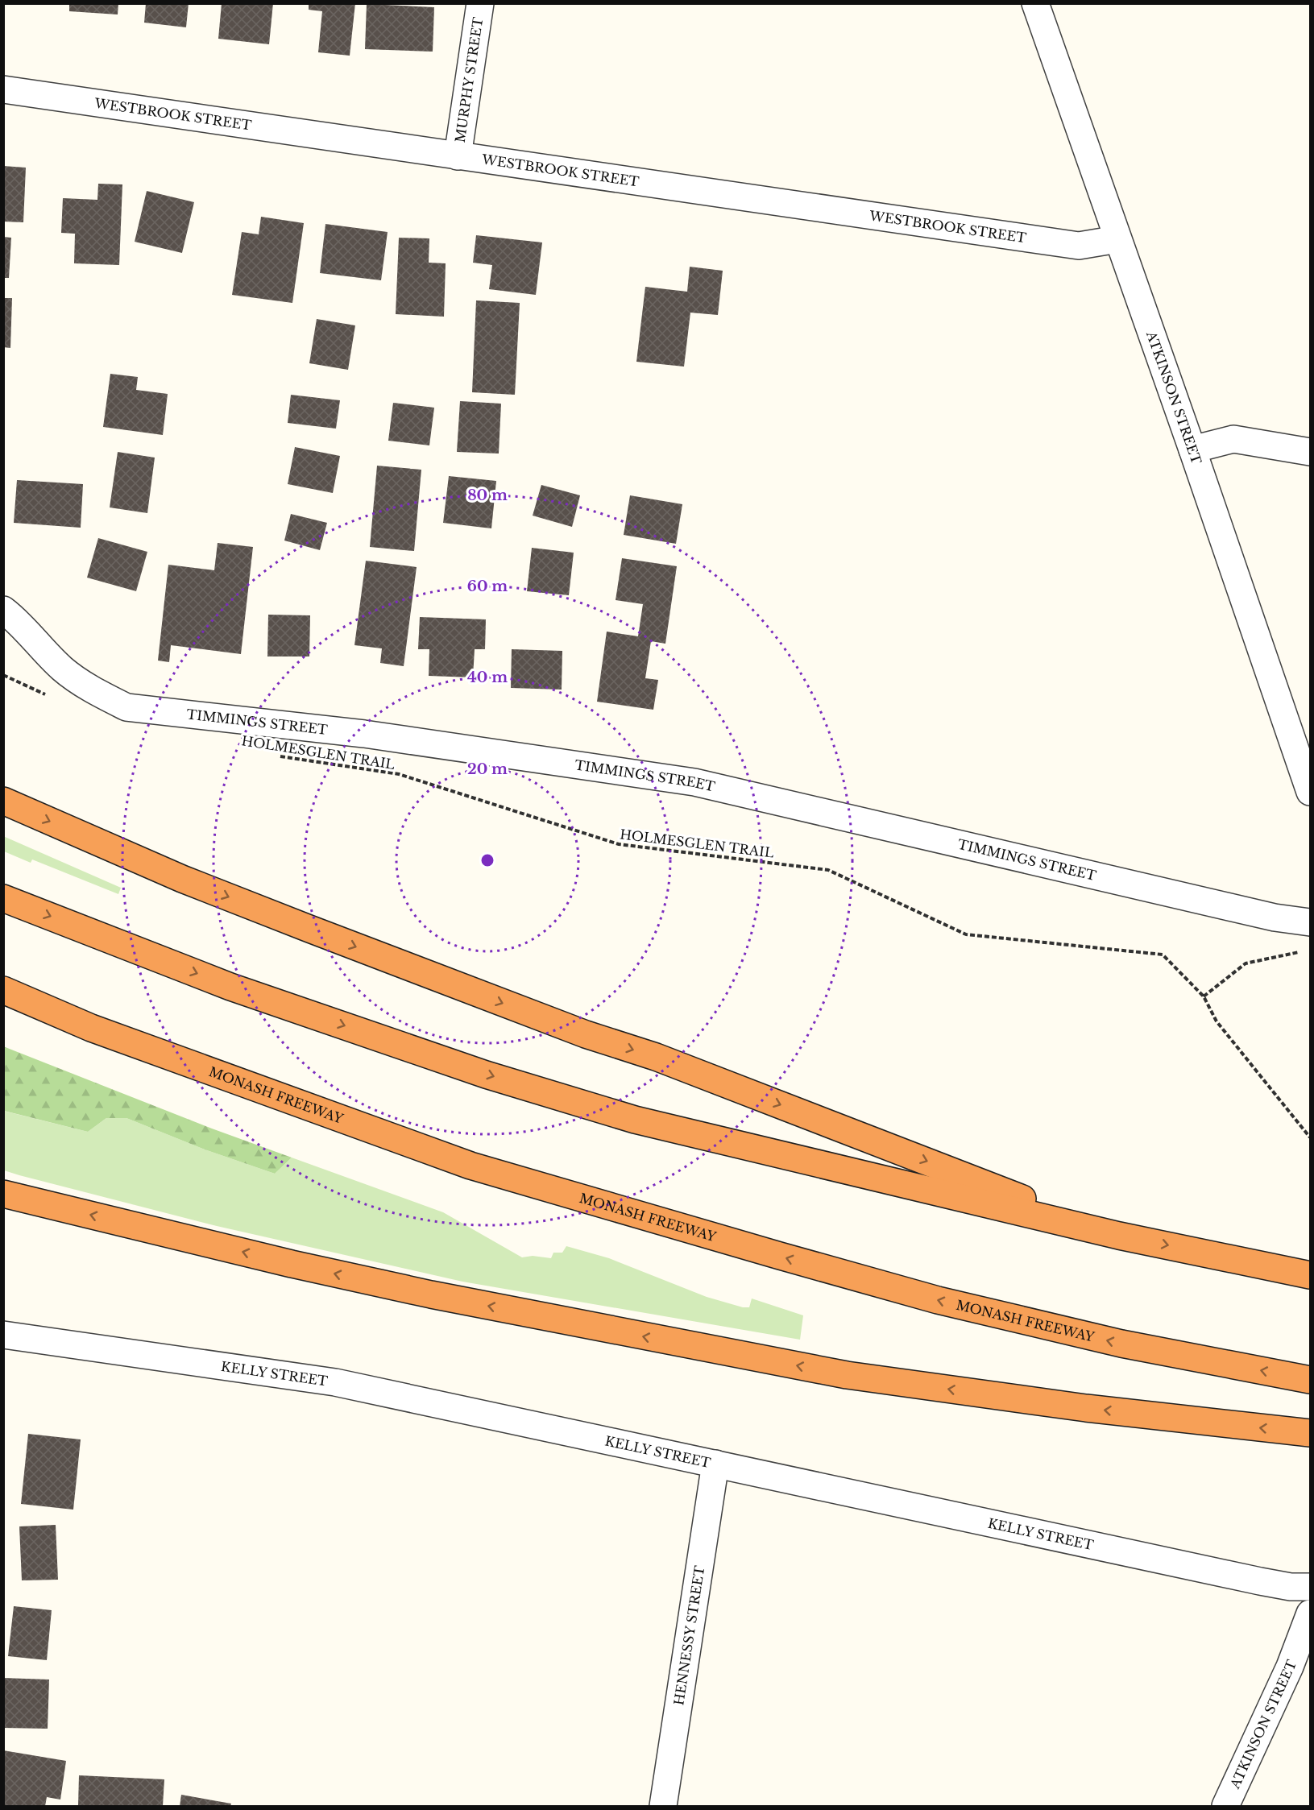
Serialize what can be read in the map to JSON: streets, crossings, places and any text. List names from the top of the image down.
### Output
{
  "streets": {
    "highway": ["MONASH FREEWAY"],
    "street": [
      "MURPHY STREET",
      "WESTBROOK STREET",
      "ATKINSON STREET",
      "TIMMINGS STREET",
      "KELLY STREET",
      "HENNESSY STREET"
    ],
    "path": ["HOLMESGLEN TRAIL"]
  },
  "crossings": [
    ["MURPHY STREET", "WESTBROOK STREET"],
    ["WESTBROOK STREET", "ATKINSON STREET"],
    ["KELLY STREET", "HENNESSY STREET"]
  ],
  "rings": [
    "80 m",
    "60 m",
    "40 m",
    "20 m"
  ]
}
